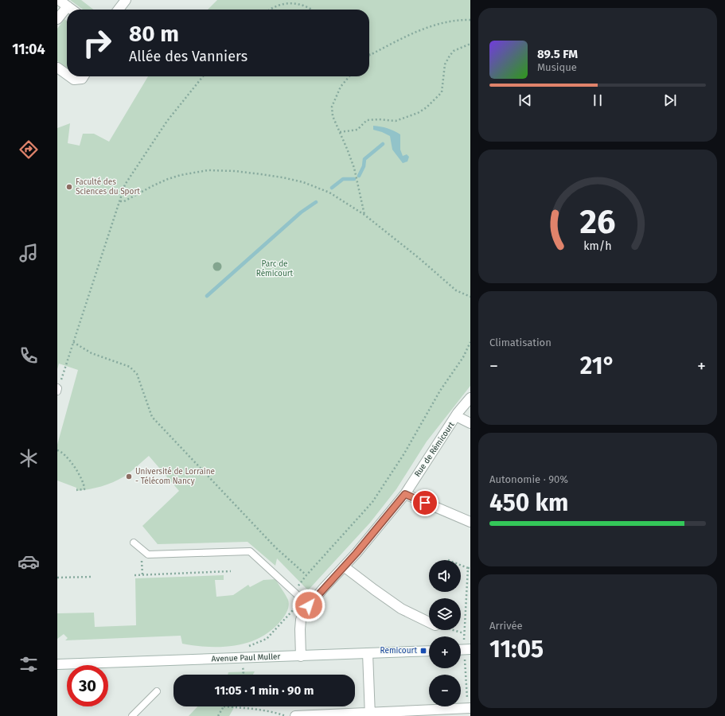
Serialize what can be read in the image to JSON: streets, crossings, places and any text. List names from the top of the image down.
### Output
{
  "streets": {
    "street": ["Rue de Rémicourt", "Avenue Paul Muller"]
  },
  "crossings": [
    ["Rue de Rémicourt", "Avenue Paul Muller"]
  ],
  "parks": ["Parc de Rémicourt"],
  "places": {
    "other": ["Faculté des Sciences du Sport", "Université de Lorraine - Télécom Nancy"],
    "transit": ["Remicourt"]
  },
  "page": {
    "tabs": "11:04",
    "turn": ["80 m", "Allée des Vanniers"],
    "song": ["89.5 FM", "Musique"],
    "tile": [
      "Climatisation",
      ["Autonomie · 90%", "450 km"],
      ["Arrivée", "11:05"]
    ],
    "heat": ["−", "21°", "+"],
    "map_buttons": ["+", "−"],
    "limit": "30",
    "trip": "11:05 · 1 min · 90 m",
    "gauge": ["26", "km/h"]
  }
}
